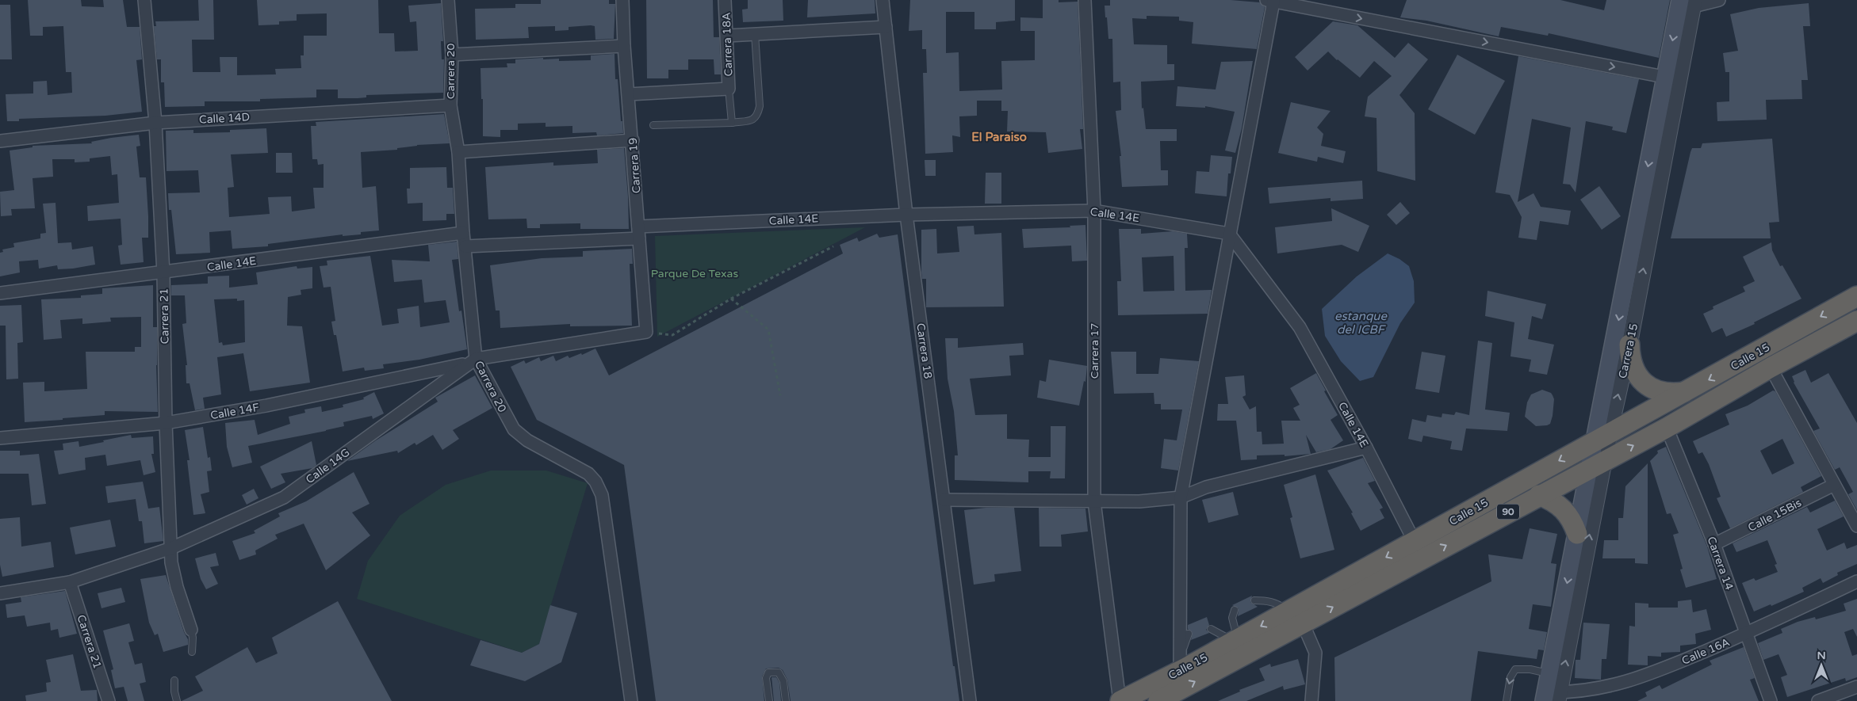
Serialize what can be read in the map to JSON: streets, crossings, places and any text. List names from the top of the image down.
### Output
{
  "streets": {
    "highway": ["Calle 15", "90"],
    "main road": ["Carrera 15"],
    "street": [
      "Carrera 18A",
      "Carrera 20",
      "Calle 14D",
      "Carrera 19",
      "Calle 14E",
      "Carrera 21",
      "Carrera 18",
      "Carrera 17",
      "Calle 14F",
      "Calle 14G",
      "Calle 15Bis",
      "Carrera 14",
      "Calle 16A"
    ]
  },
  "crossings": [
    ["Carrera 20", "Calle 14D"],
    ["Carrera 20", "Calle 14E"],
    ["Carrera 20", "Calle 14F"],
    ["Carrera 20", "Calle 14G"],
    ["Calle 14D", "Carrera 21"],
    ["Carrera 19", "Calle 14E"],
    ["Carrera 19", "Calle 14G"],
    ["Calle 14E", "Carrera 21"],
    ["Calle 14E", "Carrera 18"],
    ["Calle 14E", "Carrera 17"],
    ["Calle 14E", "Calle 15"],
    ["Carrera 21", "Calle 14F"],
    ["Carrera 21", "Calle 14G"],
    ["Carrera 17", "Calle 15"],
    ["Carrera 15", "Calle 15"],
    ["Carrera 15", "Calle 16A"],
    ["Calle 15", "Carrera 14"],
    ["Calle 14F", "Calle 14G"],
    ["Calle 15Bis", "Carrera 14"],
    ["Carrera 14", "Calle 16A"]
  ],
  "districts": ["El Paraiso"],
  "water": ["estanque del ICBF"],
  "parks": ["Parque De Texas"],
  "north": "top"
}
